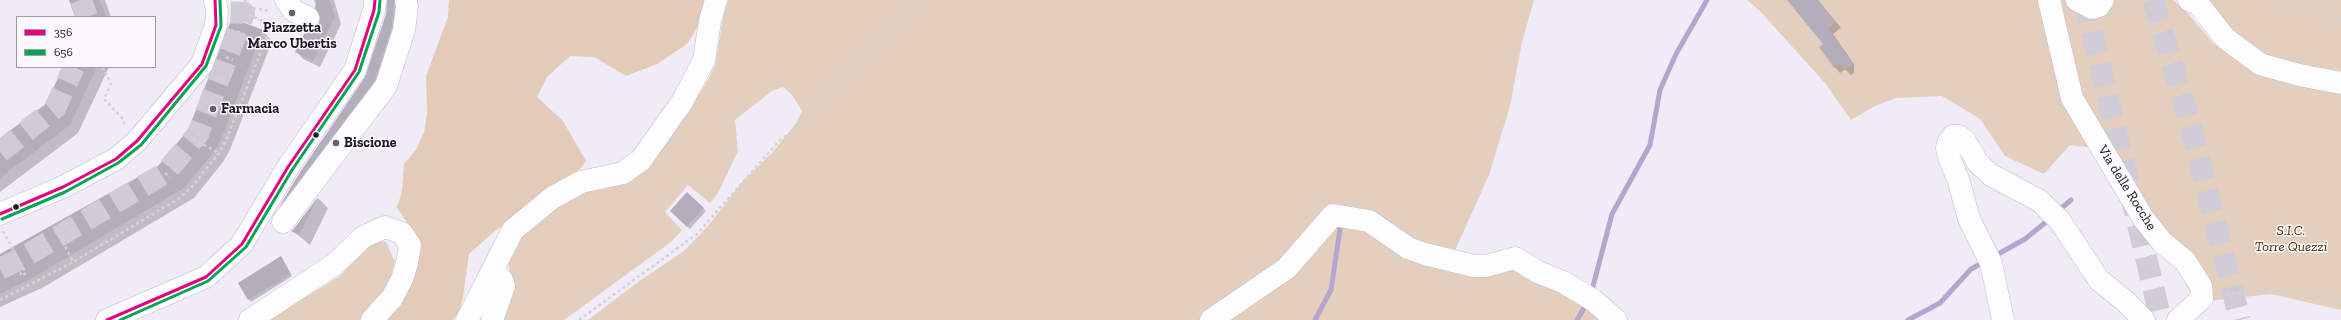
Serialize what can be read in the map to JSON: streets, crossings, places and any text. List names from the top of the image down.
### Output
{
  "streets": {
    "street": ["Via delle Rocche"]
  },
  "parks": ["S.I.C. Torre Quezzi"],
  "places": ["Piazzetta Marco Ubertis", "Farmacia", "Biscione"],
  "lines": ["transit line 356", "transit line 656"],
  "legend": ["356", "656"]
}
